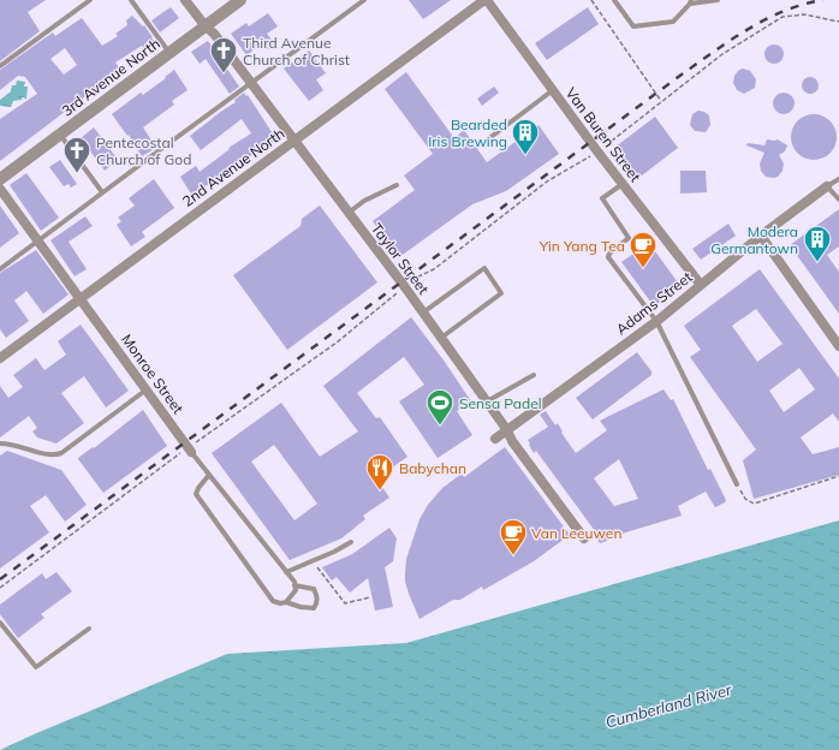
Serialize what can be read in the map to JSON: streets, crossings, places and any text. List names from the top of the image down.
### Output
{
  "streets": {
    "street": [
      "3rd Avenue North",
      "Van Buren Street",
      "2nd Avenue North",
      "Taylor Street",
      "Adams Street",
      "Monroe Street"
    ]
  },
  "crossings": [
    ["3rd Avenue North", "Taylor Street"],
    ["Van Buren Street", "2nd Avenue North"],
    ["Van Buren Street", "Adams Street"],
    ["2nd Avenue North", "Taylor Street"],
    ["2nd Avenue North", "Monroe Street"],
    ["Taylor Street", "Adams Street"]
  ],
  "water": ["Cumberland River"],
  "places": {
    "church": ["Third Avenue Church of Christ", "Pentecostal Church of God"],
    "building": ["Bearded Iris Brewing", "Modera Germantown"],
    "cafe": ["Yin Yang Tea", "Van Leeuwen"],
    "sports": ["Sensa Padel"],
    "restaurant": ["Babychan"]
  }
}
